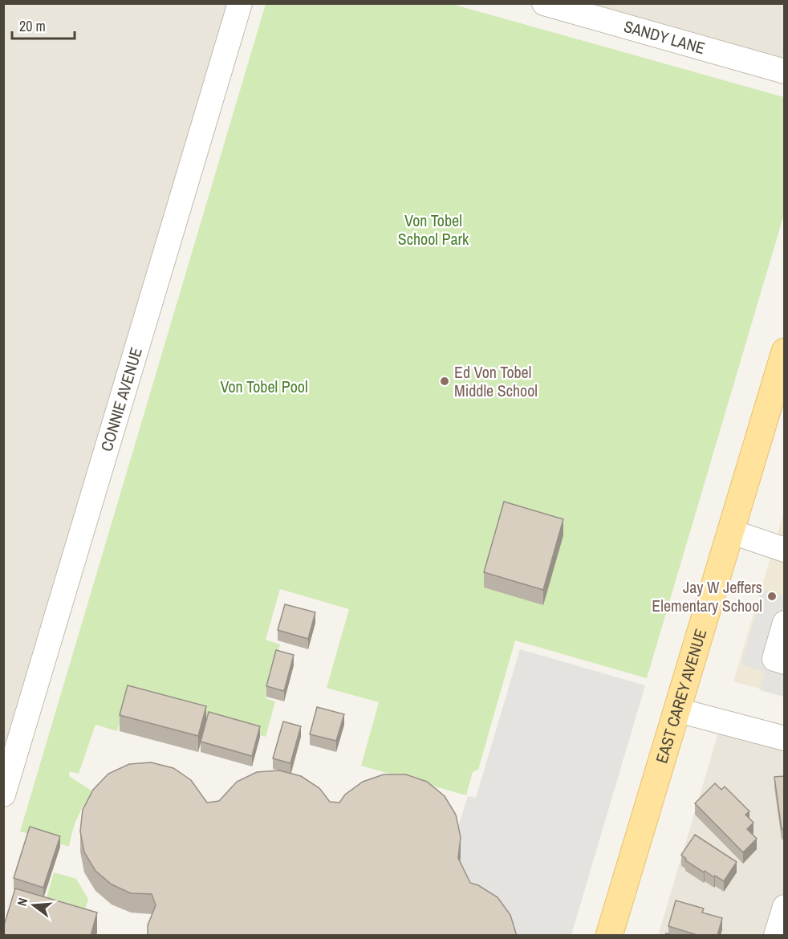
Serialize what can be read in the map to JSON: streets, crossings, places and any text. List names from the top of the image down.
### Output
{
  "streets": {
    "main road": ["EAST CAREY AVENUE"],
    "street": ["SANDY LANE", "CONNIE AVENUE"]
  },
  "parks": ["Von Tobel School Park", "Von Tobel Pool"],
  "places": ["Ed Von Tobel Middle School", "Jay W Jeffers Elementary School"],
  "scale_bar": "20 m",
  "north": "left"
}
